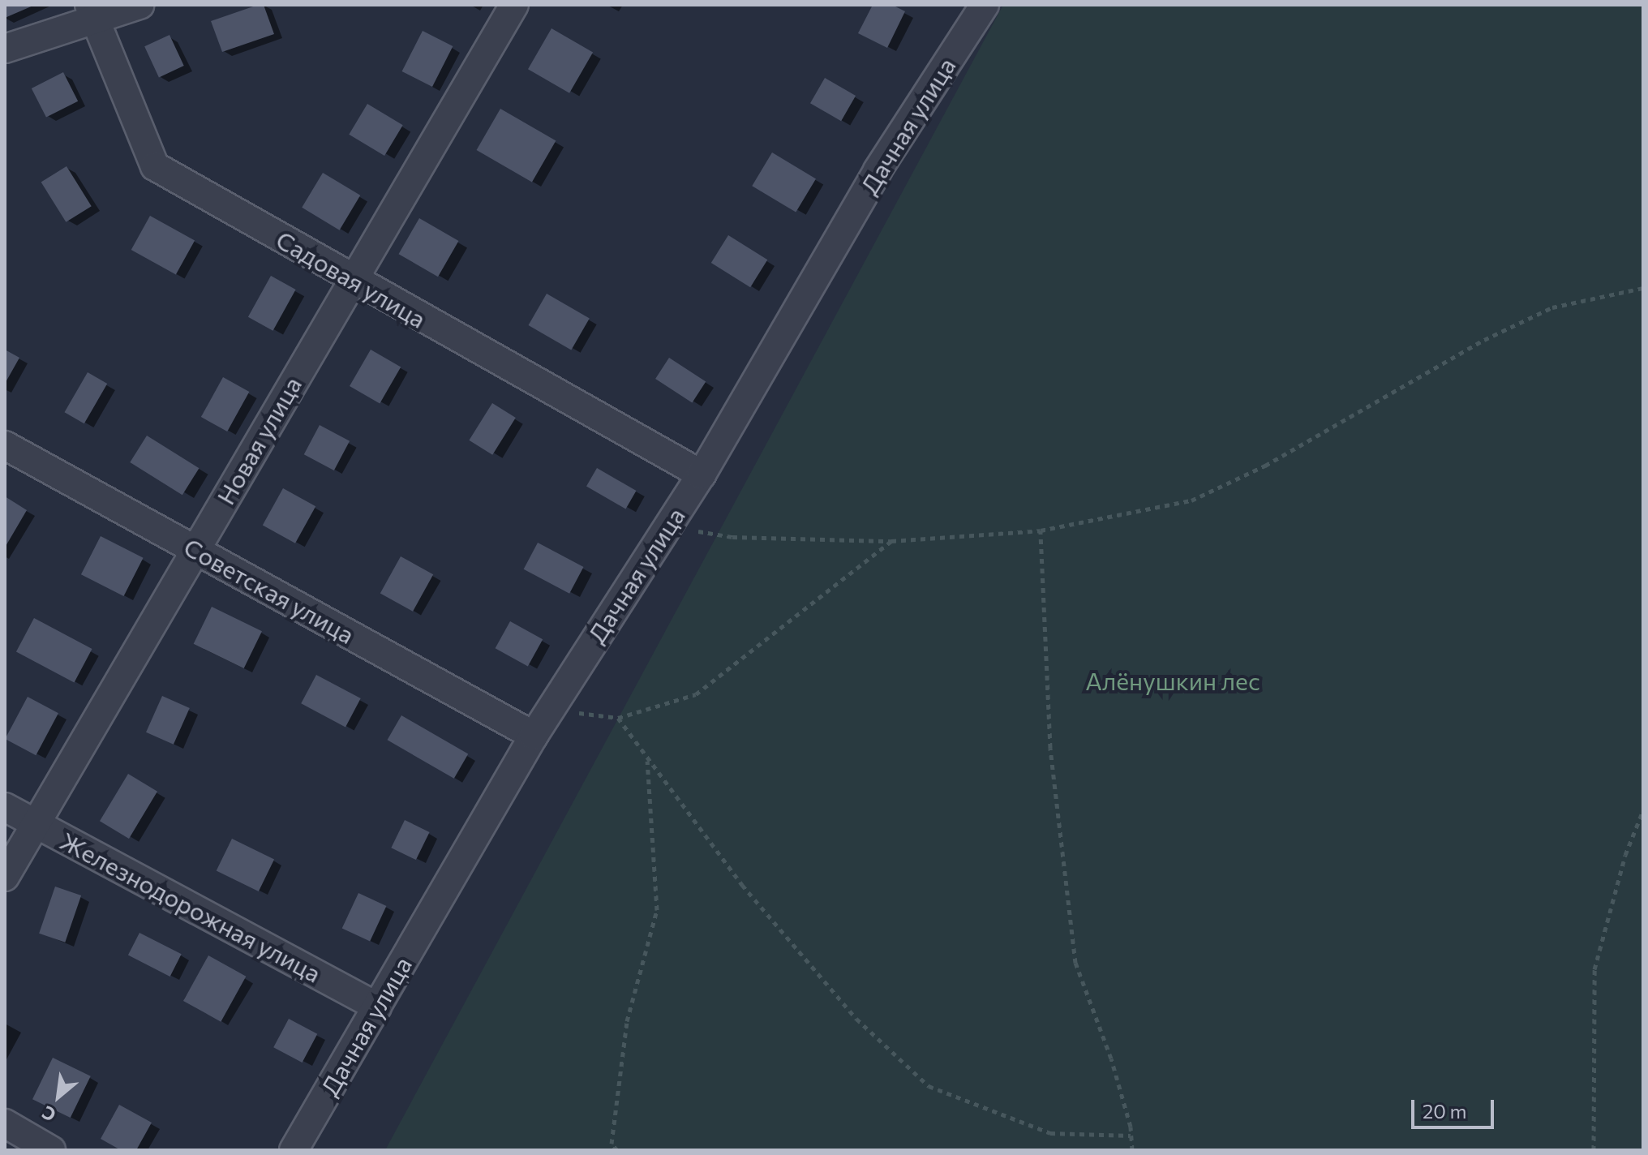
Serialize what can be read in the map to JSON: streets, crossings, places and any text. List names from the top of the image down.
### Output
{
  "streets": {
    "street": [
      "Дачная улица",
      "Садовая улица",
      "Новая улица",
      "Советская улица",
      "Железнодорожная улица"
    ]
  },
  "crossings": [
    ["Дачная улица", "Садовая улица"],
    ["Дачная улица", "Советская улица"],
    ["Дачная улица", "Железнодорожная улица"],
    ["Садовая улица", "Новая улица"],
    ["Новая улица", "Советская улица"],
    ["Новая улица", "Железнодорожная улица"]
  ],
  "parks": ["Алёнушкин лес"],
  "scale_bar": "20 m",
  "north": "bottom left"
}
